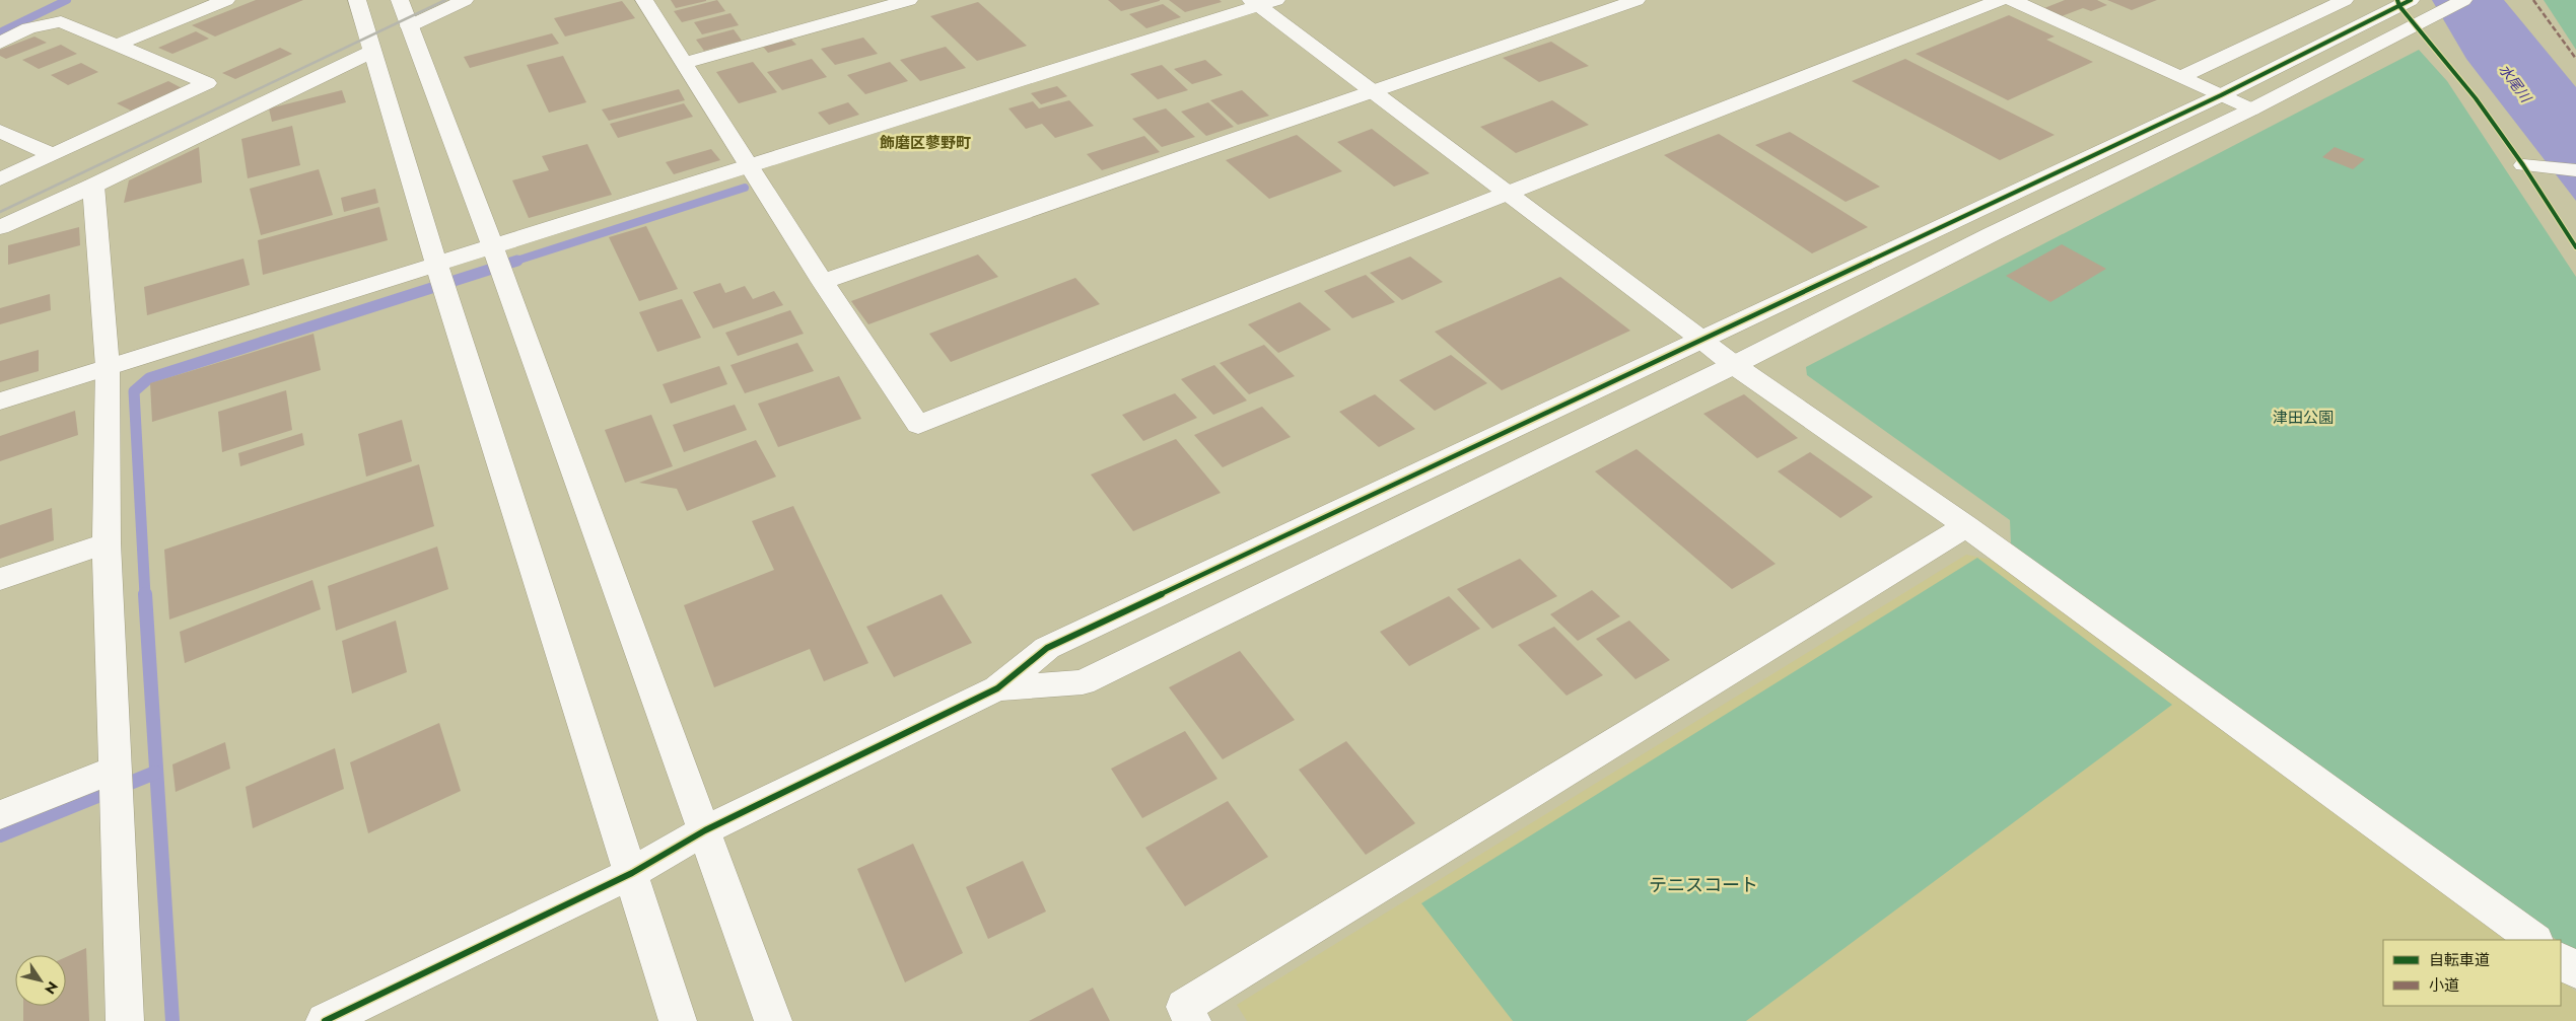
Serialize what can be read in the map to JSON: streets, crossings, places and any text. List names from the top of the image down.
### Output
{
  "districts": ["飾磨区蓼野町"],
  "water": ["水尾川"],
  "parks": ["津田公園", "テニスコート"],
  "legend": ["自転車道", "小道"],
  "north": "bottom right"
}
